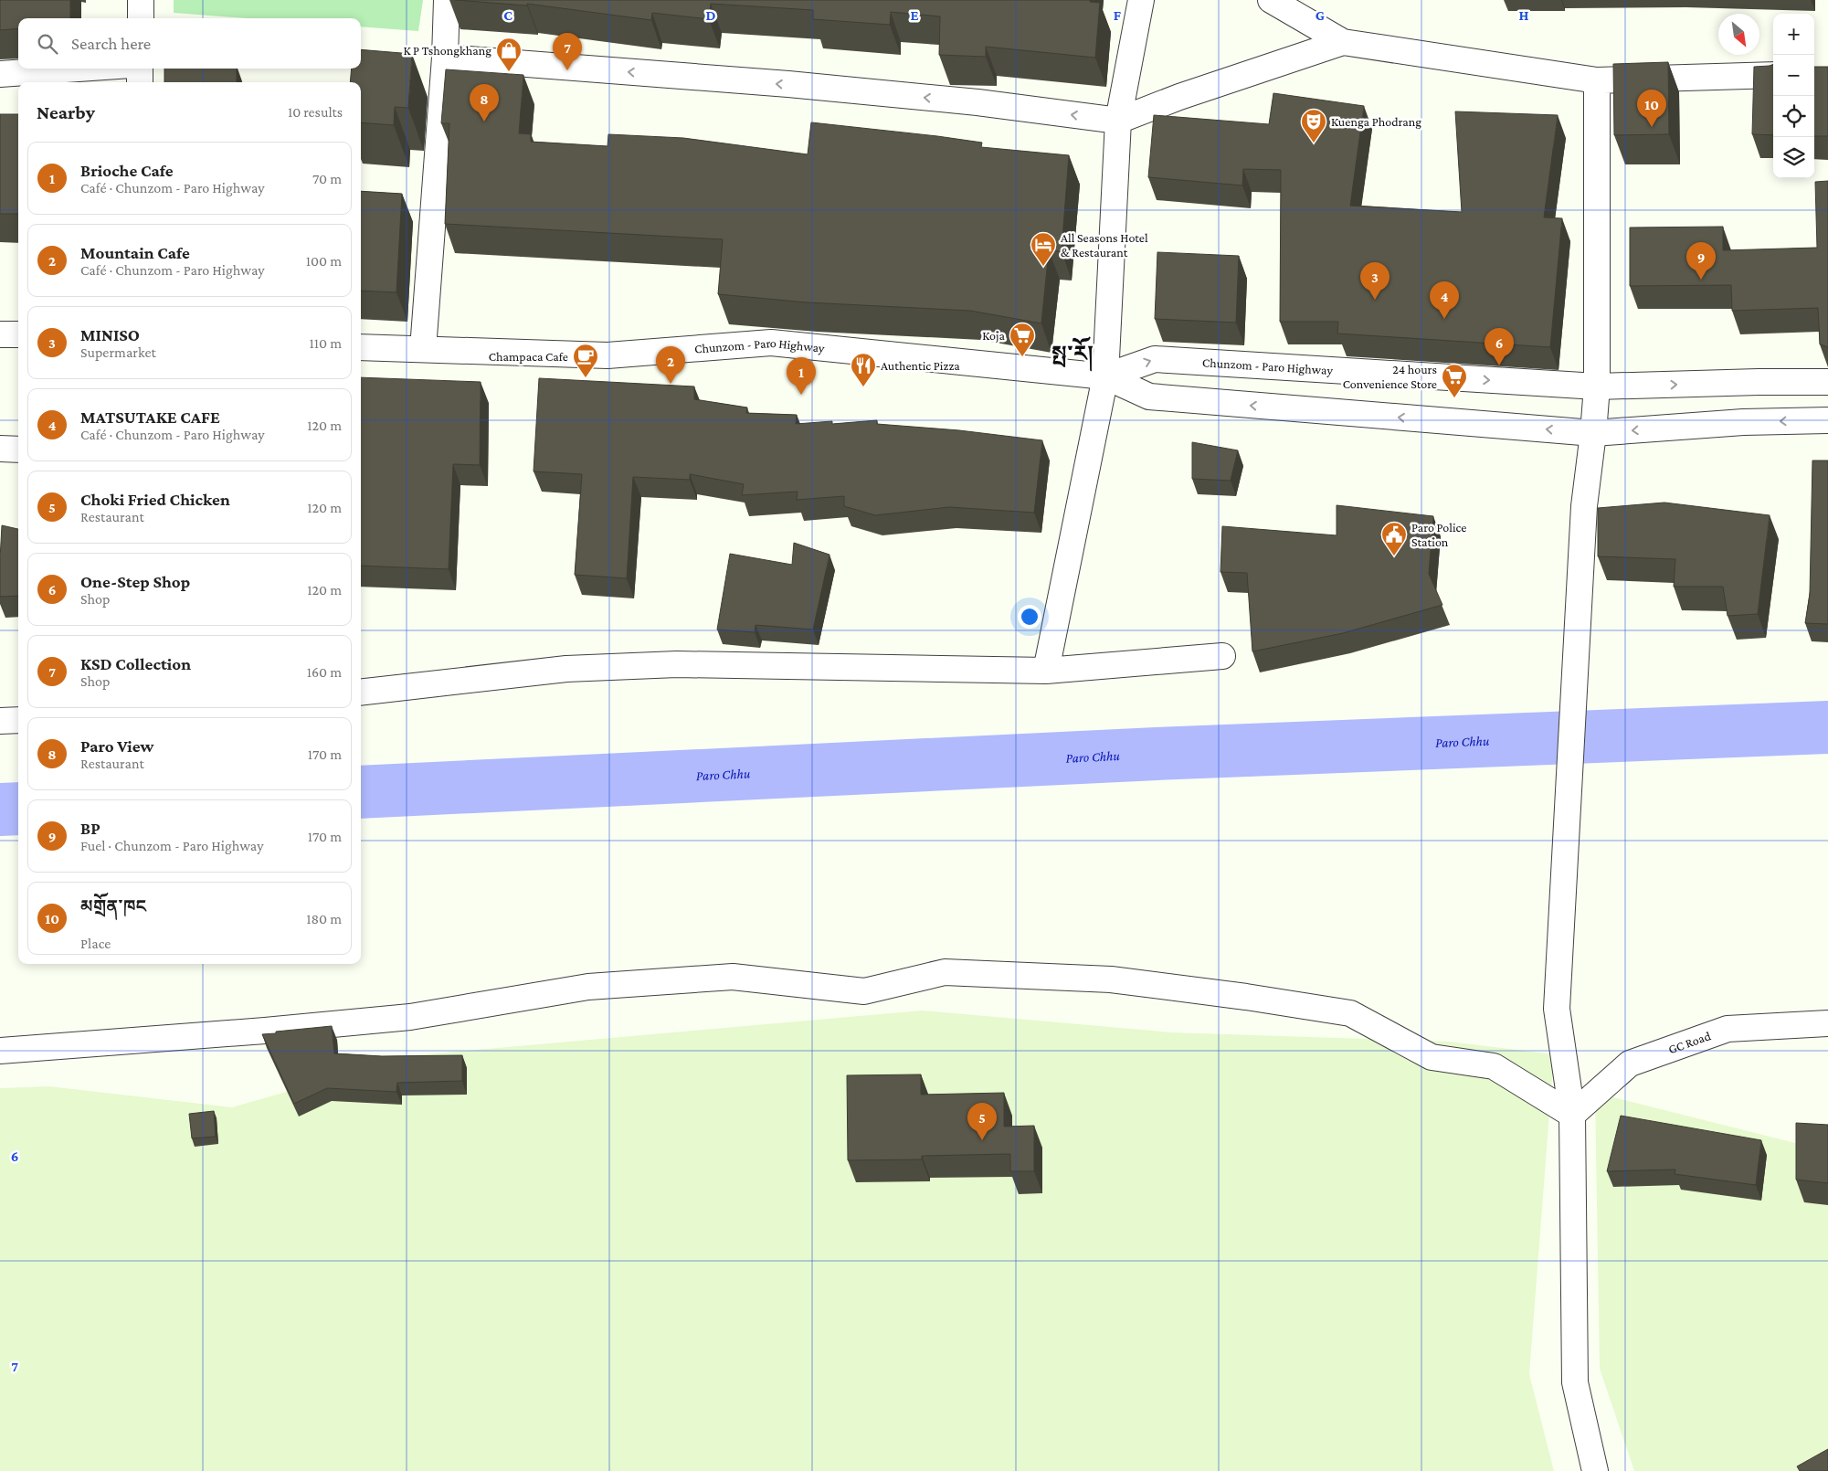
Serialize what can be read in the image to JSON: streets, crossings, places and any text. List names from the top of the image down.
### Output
{
  "streets": {
    "street": ["Chunzom - Paro Highway", "GC Road"]
  },
  "districts": ["སྤ་རོ།"],
  "water": ["Paro Chhu"],
  "places": {
    "shop": ["K P Tshongkhang"],
    "theatre": ["Kuenga Phodrang"],
    "hotel": ["All Seasons Hotel & Restaurant"],
    "supermarket": ["Koja", "24 hours Convenience Store"],
    "cafe": ["Champaca Cafe"],
    "restaurant": ["Authentic Pizza"],
    "public building": ["Paro Police Station"]
  },
  "north": "bottom right",
  "page": {
    "map_buttons": ["+", "−"],
    "search": "Search here",
    "pins": [
      "7",
      "8",
      "10",
      "9",
      "3",
      "4",
      "6",
      "2",
      "1",
      "5"
    ],
    "heading": ["Nearby", "10 results"],
    "list": [
      {
        "mark": "1",
        "name": "Brioche Cafe",
        "note": "Café · Chunzom - Paro Highway",
        "value": "70 m"
      },
      {
        "mark": "2",
        "name": "Mountain Cafe",
        "note": "Café · Chunzom - Paro Highway",
        "value": "100 m"
      },
      {
        "mark": "3",
        "name": "MINISO",
        "note": "Supermarket",
        "value": "110 m"
      },
      {
        "mark": "4",
        "name": "MATSUTAKE CAFE",
        "note": "Café · Chunzom - Paro Highway",
        "value": "120 m"
      },
      {
        "mark": "5",
        "name": "Choki Fried Chicken",
        "note": "Restaurant",
        "value": "120 m"
      },
      {
        "mark": "6",
        "name": "One-Step Shop",
        "note": "Shop",
        "value": "120 m"
      },
      {
        "mark": "7",
        "name": "KSD Collection",
        "note": "Shop",
        "value": "160 m"
      },
      {
        "mark": "8",
        "name": "Paro View",
        "note": "Restaurant",
        "value": "170 m"
      },
      {
        "mark": "9",
        "name": "BP",
        "note": "Fuel · Chunzom - Paro Highway",
        "value": "170 m"
      },
      {
        "mark": "10",
        "name": "མགྲོན་ཁང",
        "note": "Place",
        "value": "180 m"
      }
    ]
  },
  "grid": {
    "columns": [
      "C",
      "D",
      "E",
      "F",
      "G",
      "H"
    ],
    "rows": ["6", "7"]
  }
}
